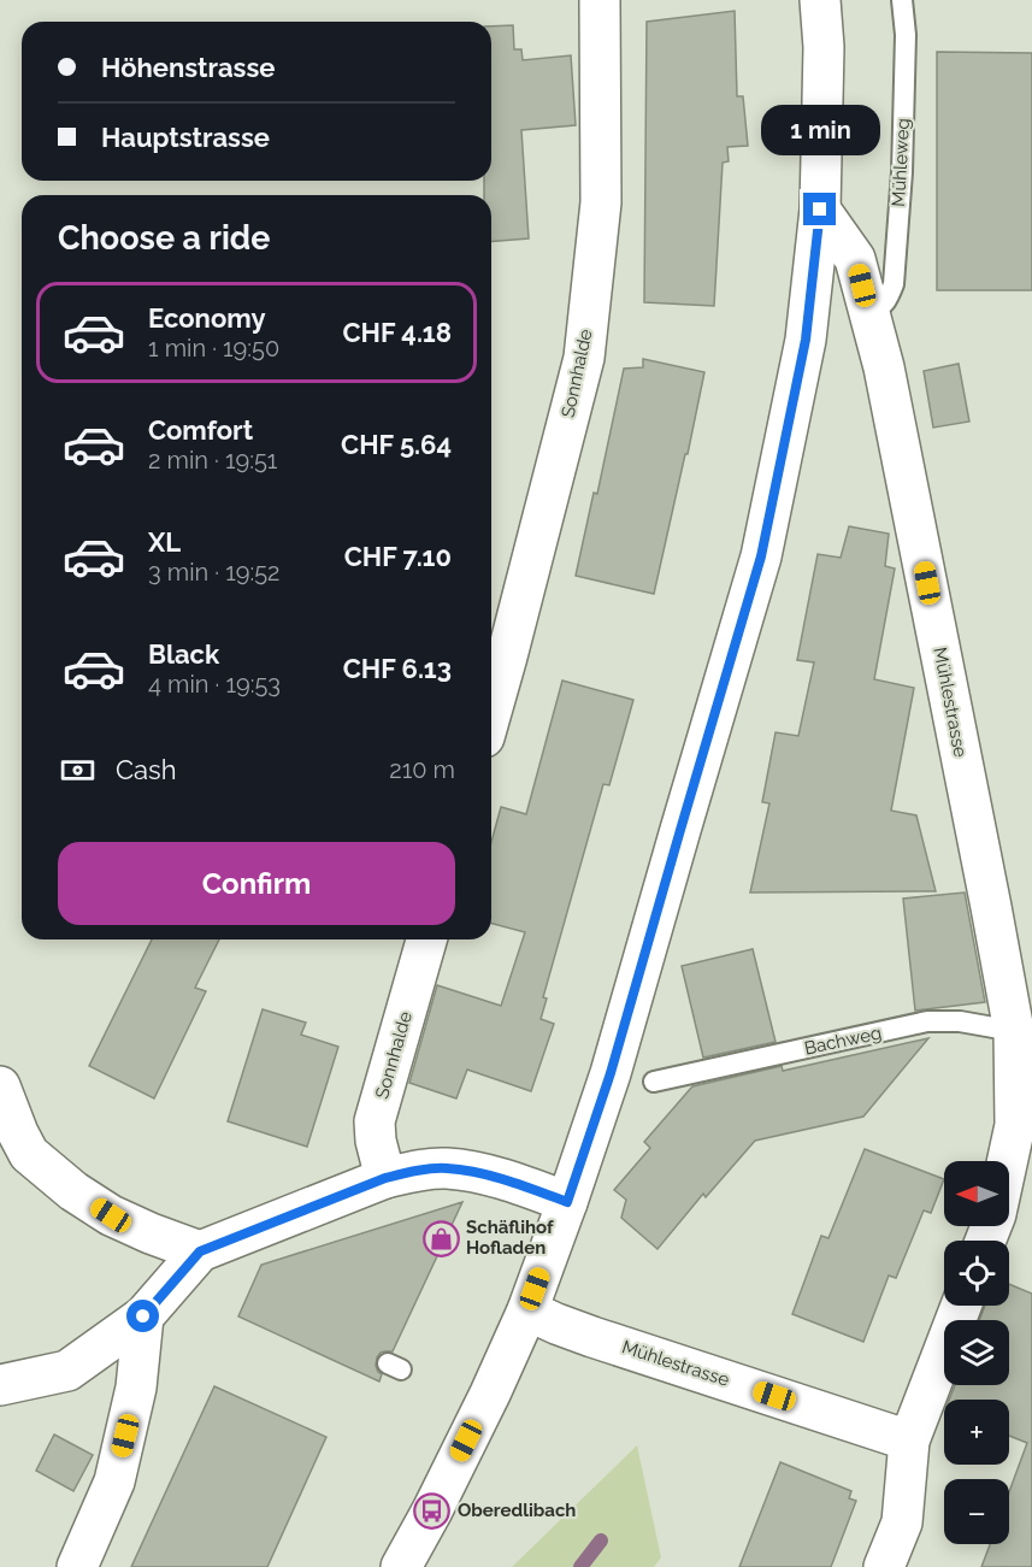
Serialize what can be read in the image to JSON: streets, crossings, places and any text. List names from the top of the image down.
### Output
{
  "streets": {
    "street": ["Sonnhalde", "Mühlestrasse"],
    "lane": ["Mühleweg", "Bachweg"]
  },
  "crossings": [
    ["Mühleweg", "Mühlestrasse"],
    ["Mühlestrasse", "Bachweg"]
  ],
  "places": {
    "shop": ["Schäflihof Hofladen"],
    "bus stop": ["Oberedlibach"]
  },
  "north": "left",
  "page": {
    "banner": ["Höhenstrasse", "Hauptstrasse"],
    "bubble": "1 min",
    "heading": "Choose a ride",
    "list": [
      {
        "name": "Economy",
        "note": "1 min · 19:50",
        "value": "CHF 4.18"
      },
      {
        "name": "Comfort",
        "note": "2 min · 19:51",
        "value": "CHF 5.64"
      },
      {
        "name": "XL",
        "note": "3 min · 19:52",
        "value": "CHF 7.10"
      },
      {
        "name": "Black",
        "note": "4 min · 19:53",
        "value": "CHF 6.13"
      }
    ],
    "pay": ["Cash", "210 m"],
    "buttons": "Confirm",
    "map_buttons": ["+", "−"]
  }
}
